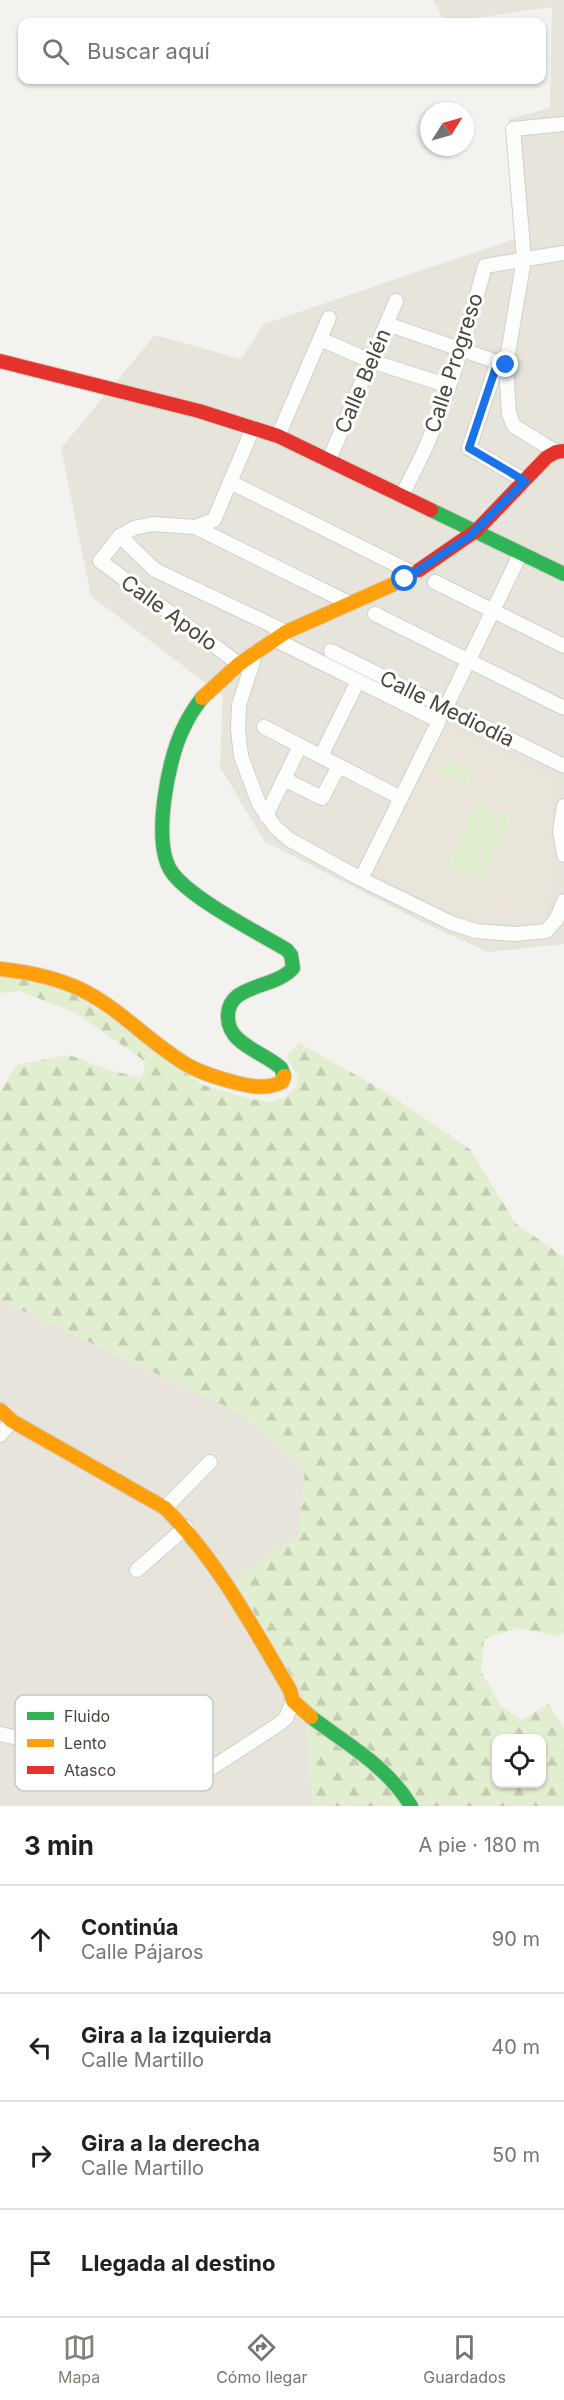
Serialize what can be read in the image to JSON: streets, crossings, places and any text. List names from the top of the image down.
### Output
{
  "streets": {
    "street": [
      "Calle Progreso",
      "Calle Belén",
      "Calle Apolo",
      "Calle Mediodía"
    ]
  },
  "legend": ["Fluido", "Lento", "Atasco"],
  "north": "top right",
  "page": {
    "search": "Buscar aquí",
    "heading": ["3 min", "A pie · 180 m"],
    "list": [
      ["Continúa", "Calle Pájaros", "90 m"],
      ["Gira a la izquierda", "Calle Martillo", "40 m"],
      ["Gira a la derecha", "Calle Martillo", "50 m"],
      "Llegada al destino"
    ],
    "nav": ["Mapa", "Cómo llegar", "Guardados"]
  }
}
